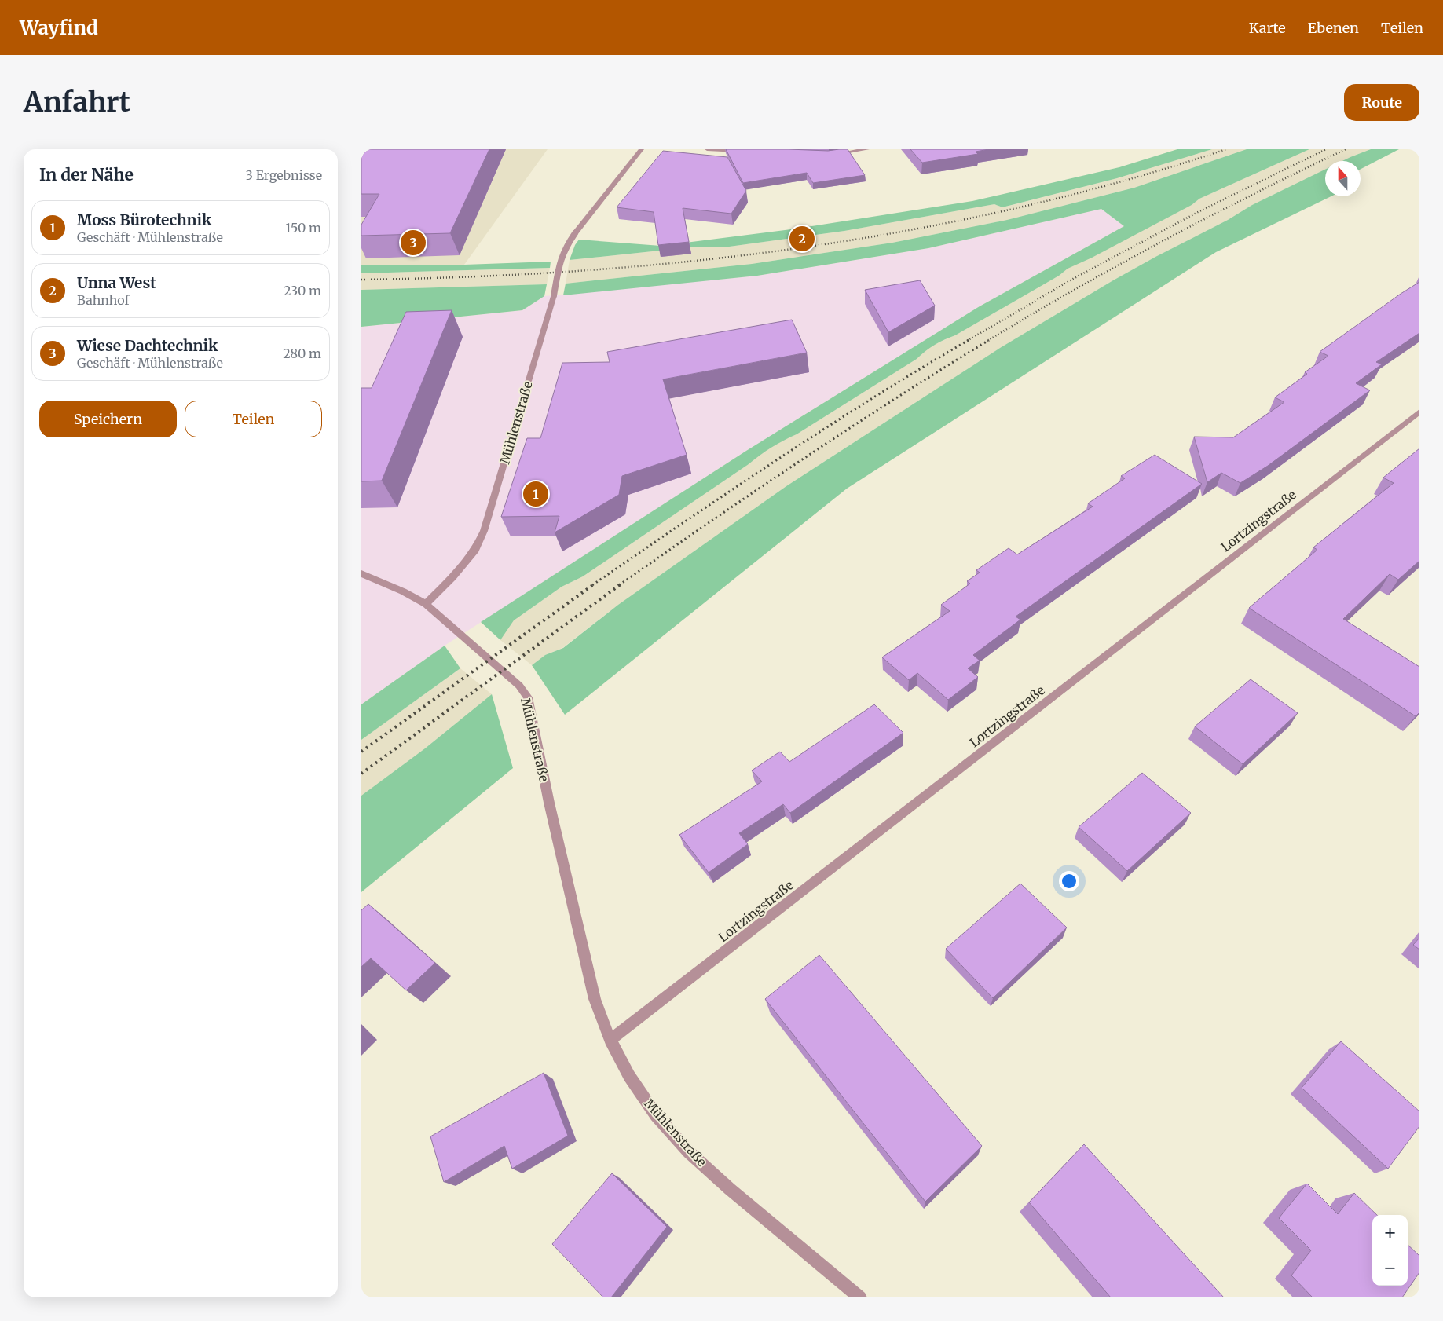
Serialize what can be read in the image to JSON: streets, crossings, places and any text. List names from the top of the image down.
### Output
{
  "streets": {
    "street": ["Mühlenstraße", "Lortzingstraße"]
  },
  "crossings": [
    ["Mühlenstraße", "Lortzingstraße"]
  ],
  "north": "top",
  "page": {
    "header": "Wayfind",
    "nav": ["Karte", "Ebenen", "Teilen"],
    "buttons": [
      "Route",
      ["Speichern", "Teilen"]
    ],
    "title": "Anfahrt",
    "heading": ["In der Nähe", "3 Ergebnisse"],
    "list": [
      {
        "mark": "1",
        "name": "Moss Bürotechnik",
        "note": "Geschäft · Mühlenstraße",
        "value": "150 m"
      },
      {
        "mark": "2",
        "name": "Unna West",
        "note": "Bahnhof",
        "value": "230 m"
      },
      {
        "mark": "3",
        "name": "Wiese Dachtechnik",
        "note": "Geschäft · Mühlenstraße",
        "value": "280 m"
      }
    ],
    "pins": ["2", "3", "1"],
    "map_buttons": ["+", "−"]
  }
}
